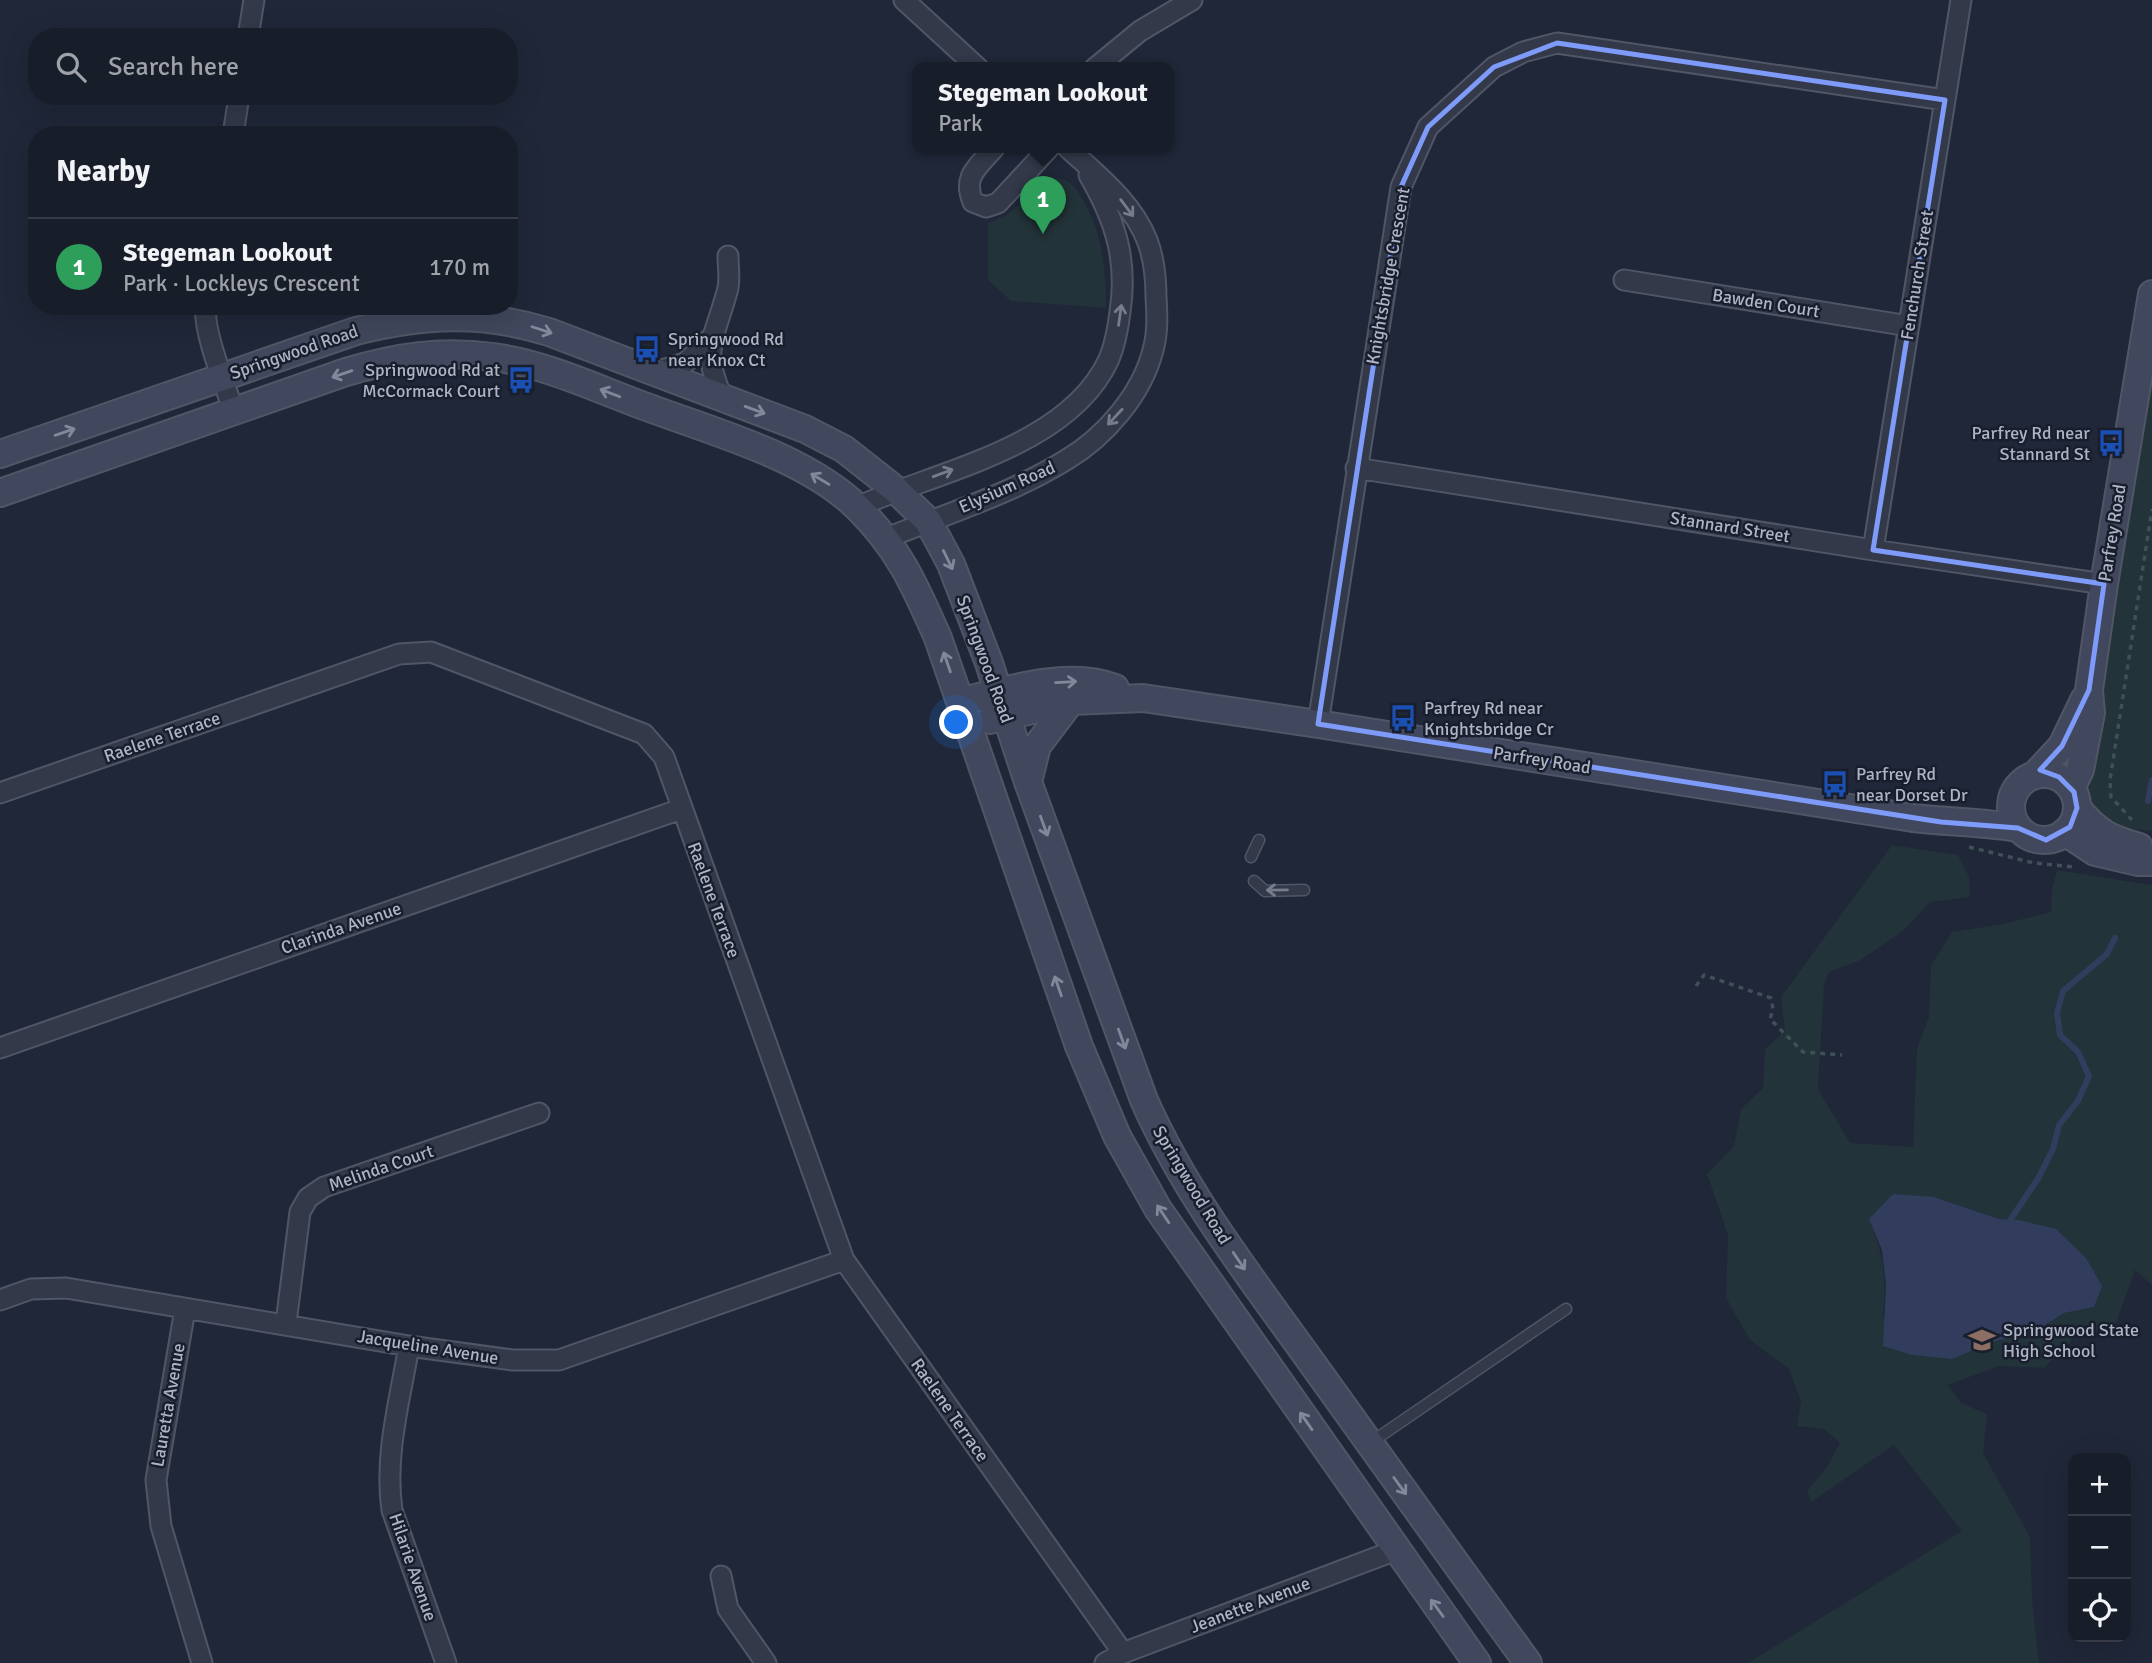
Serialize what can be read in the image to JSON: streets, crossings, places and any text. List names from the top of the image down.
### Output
{
  "streets": {
    "main road": ["Springwood Road", "Parfrey Road"],
    "street": [
      "Fenchurch Street",
      "Knightsbridge Crescent",
      "Bawden Court",
      "Elysium Road",
      "Stannard Street",
      "Raelene Terrace",
      "Clarinda Avenue",
      "Melinda Court",
      "Jacqueline Avenue",
      "Lauretta Avenue",
      "Hilarie Avenue",
      "Jeanette Avenue"
    ]
  },
  "crossings": [
    ["Fenchurch Street", "Knightsbridge Crescent"],
    ["Fenchurch Street", "Bawden Court"],
    ["Fenchurch Street", "Stannard Street"],
    ["Knightsbridge Crescent", "Stannard Street"],
    ["Knightsbridge Crescent", "Parfrey Road"],
    ["Springwood Road", "Elysium Road"],
    ["Springwood Road", "Parfrey Road"],
    ["Springwood Road", "Jeanette Avenue"],
    ["Stannard Street", "Parfrey Road"],
    ["Raelene Terrace", "Clarinda Avenue"],
    ["Raelene Terrace", "Jacqueline Avenue"],
    ["Raelene Terrace", "Jeanette Avenue"],
    ["Melinda Court", "Jacqueline Avenue"],
    ["Jacqueline Avenue", "Lauretta Avenue"],
    ["Jacqueline Avenue", "Hilarie Avenue"]
  ],
  "places": {
    "bus stop": [
      "Springwood Rd near Knox Ct",
      "Springwood Rd at McCormack Court",
      "Parfrey Rd near Stannard St",
      "Parfrey Rd near Knightsbridge Cr",
      "Parfrey Rd near Dorset Dr"
    ],
    "school or university": ["Springwood State High School"]
  },
  "page": {
    "search": "Search here",
    "popup": ["Stegeman Lookout", "Park"],
    "heading": "Nearby",
    "pins": "1",
    "list": [
      {
        "mark": "1",
        "name": "Stegeman Lookout",
        "note": "Park · Lockleys Crescent",
        "value": "170 m"
      }
    ],
    "map_buttons": ["+", "−"]
  }
}
